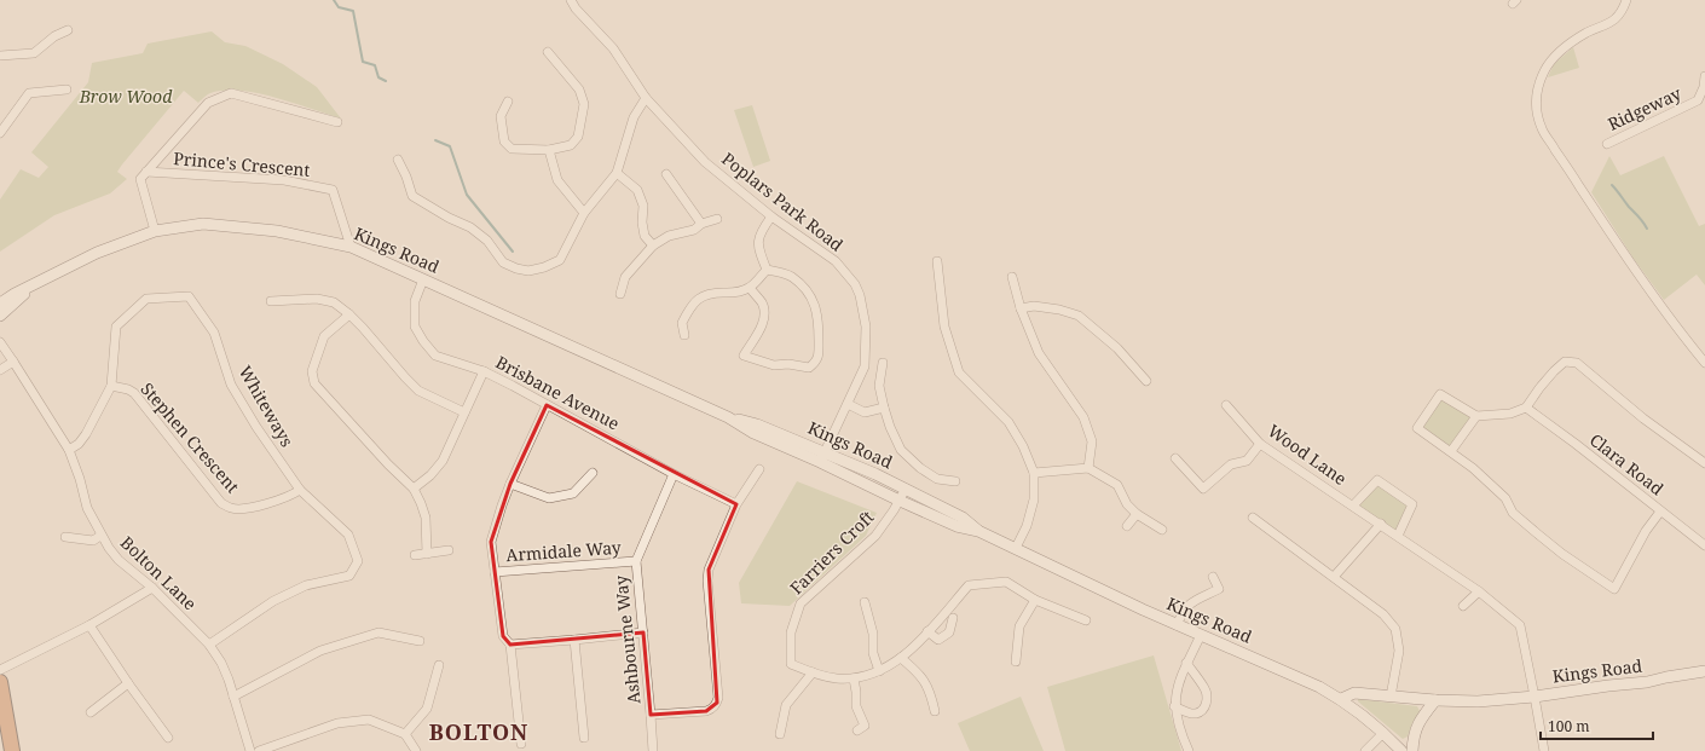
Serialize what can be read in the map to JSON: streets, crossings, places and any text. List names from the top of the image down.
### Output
{
  "streets": {
    "street": [
      "Ridgeway",
      "Prince's Crescent",
      "Poplars Park Road",
      "Kings Road",
      "Brisbane Avenue",
      "Whiteways",
      "Stephen Crescent",
      "Wood Lane",
      "Clara Road",
      "Armidale Way",
      "Farriers Croft",
      "Bolton Lane",
      "Ashbourne Way"
    ]
  },
  "crossings": [
    ["Prince's Crescent", "Kings Road"],
    ["Poplars Park Road", "Kings Road"],
    ["Kings Road", "Brisbane Avenue"],
    ["Kings Road", "Wood Lane"],
    ["Kings Road", "Farriers Croft"],
    ["Brisbane Avenue", "Ashbourne Way"],
    ["Whiteways", "Stephen Crescent"],
    ["Whiteways", "Bolton Lane"],
    ["Armidale Way", "Ashbourne Way"]
  ],
  "districts": ["BOLTON"],
  "parks": ["Brow Wood"],
  "scale_bar": "100 m"
}
